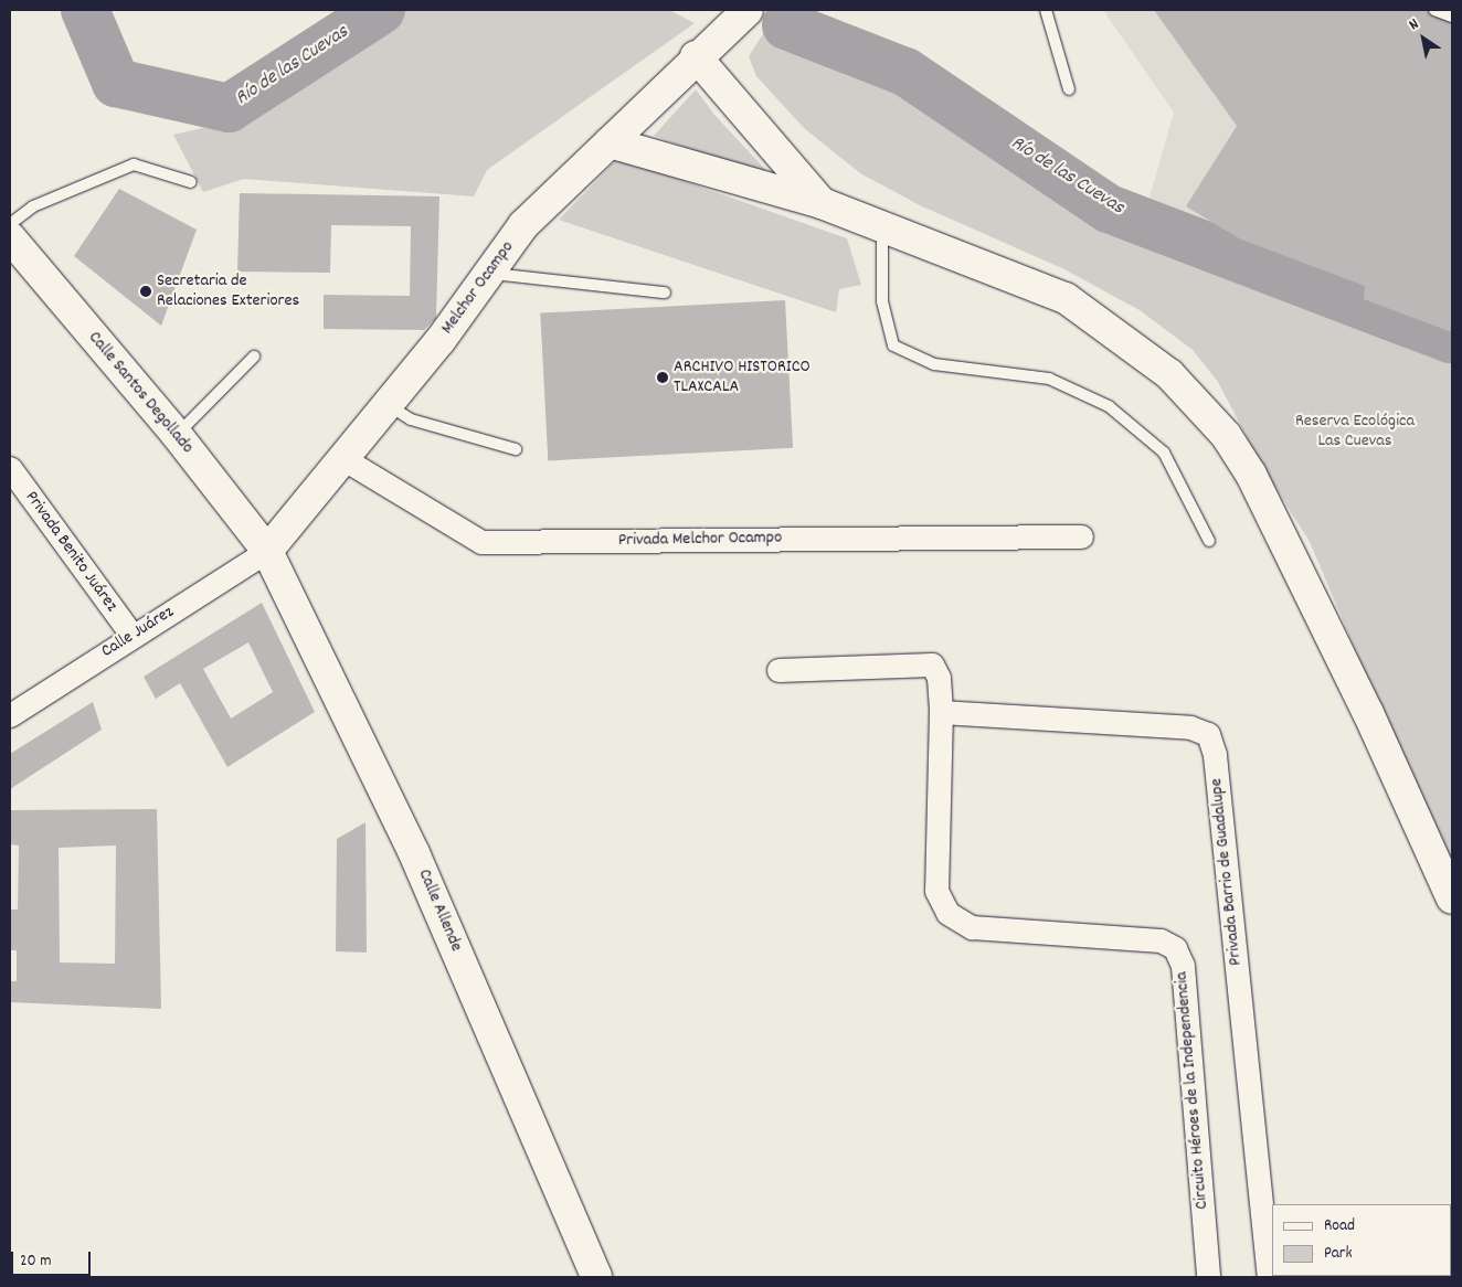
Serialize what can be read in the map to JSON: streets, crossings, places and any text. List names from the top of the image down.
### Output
{
  "streets": {
    "main road": ["Melchor Ocampo", "Calle Santos Degollado", "Calle Allende"],
    "street": [
      "Privada Melchor Ocampo",
      "Privada Benito Juárez",
      "Calle Juárez",
      "Privada Barrio de Guadalupe",
      "Circuito Héroes de la Independencia"
    ]
  },
  "crossings": [
    ["Melchor Ocampo", "Calle Santos Degollado"],
    ["Melchor Ocampo", "Privada Melchor Ocampo"],
    ["Melchor Ocampo", "Calle Juárez"],
    ["Melchor Ocampo", "Calle Allende"],
    ["Calle Santos Degollado", "Calle Juárez"],
    ["Calle Santos Degollado", "Calle Allende"],
    ["Privada Benito Juárez", "Calle Juárez"],
    ["Calle Juárez", "Calle Allende"],
    ["Privada Barrio de Guadalupe", "Circuito Héroes de la Independencia"]
  ],
  "water": ["Río de las Cuevas"],
  "parks": ["Reserva Ecológica Las Cuevas"],
  "places": ["Secretaria de Relaciones Exteriores", "ARCHIVO HISTORICO TLAXCALA"],
  "legend": ["Road", "Park"],
  "scale_bar": "20 m",
  "north": "top left"
}
